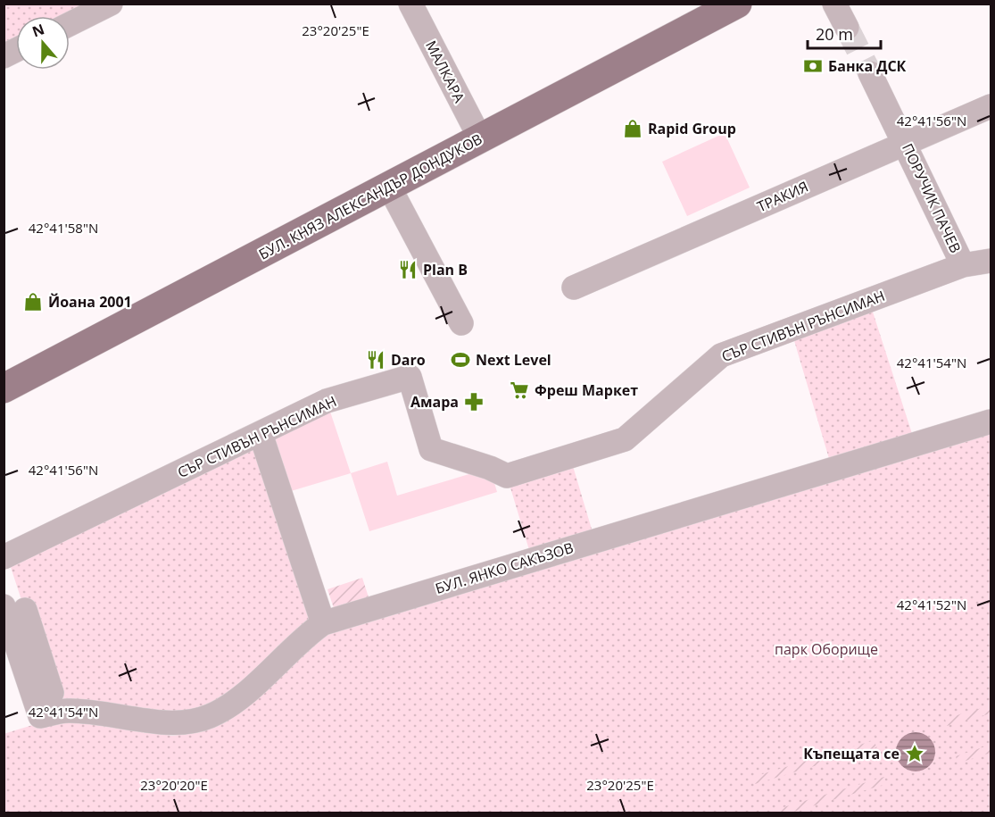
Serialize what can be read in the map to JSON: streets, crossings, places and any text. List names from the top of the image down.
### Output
{
  "streets": {
    "main road": ["БУЛ. КНЯЗ АЛЕКСАНДЪР ДОНДУКОВ"],
    "street": [
      "МАЛКАРА",
      "ТРАКИЯ",
      "ПОРУЧИК ПАЧЕВ",
      "СЪР СТИВЪН РЪНСИМАН",
      "БУЛ. ЯНКО САКЪЗОВ"
    ]
  },
  "crossings": [
    ["МАЛКАРА", "БУЛ. КНЯЗ АЛЕКСАНДЪР ДОНДУКОВ"],
    ["ТРАКИЯ", "ПОРУЧИК ПАЧЕВ"],
    ["ПОРУЧИК ПАЧЕВ", "СЪР СТИВЪН РЪНСИМАН"]
  ],
  "parks": ["парк Оборище"],
  "places": {
    "bank": ["Банка ДСК"],
    "shop": ["Rapid Group", "Йоана 2001"],
    "restaurant": ["Plan B", "Daro"],
    "sports": ["Next Level"],
    "supermarket": ["Фреш Маркет"],
    "pharmacy": ["Амара"],
    "place": ["Къпещата се"]
  },
  "scale_bar": "20 m",
  "north": "top",
  "coordinates": [
    "23°20'25\"E",
    "42°41'56\"N",
    "42°41'58\"N",
    "42°41'54\"N",
    "42°41'52\"N",
    "23°20'20\"E"
  ]
}
